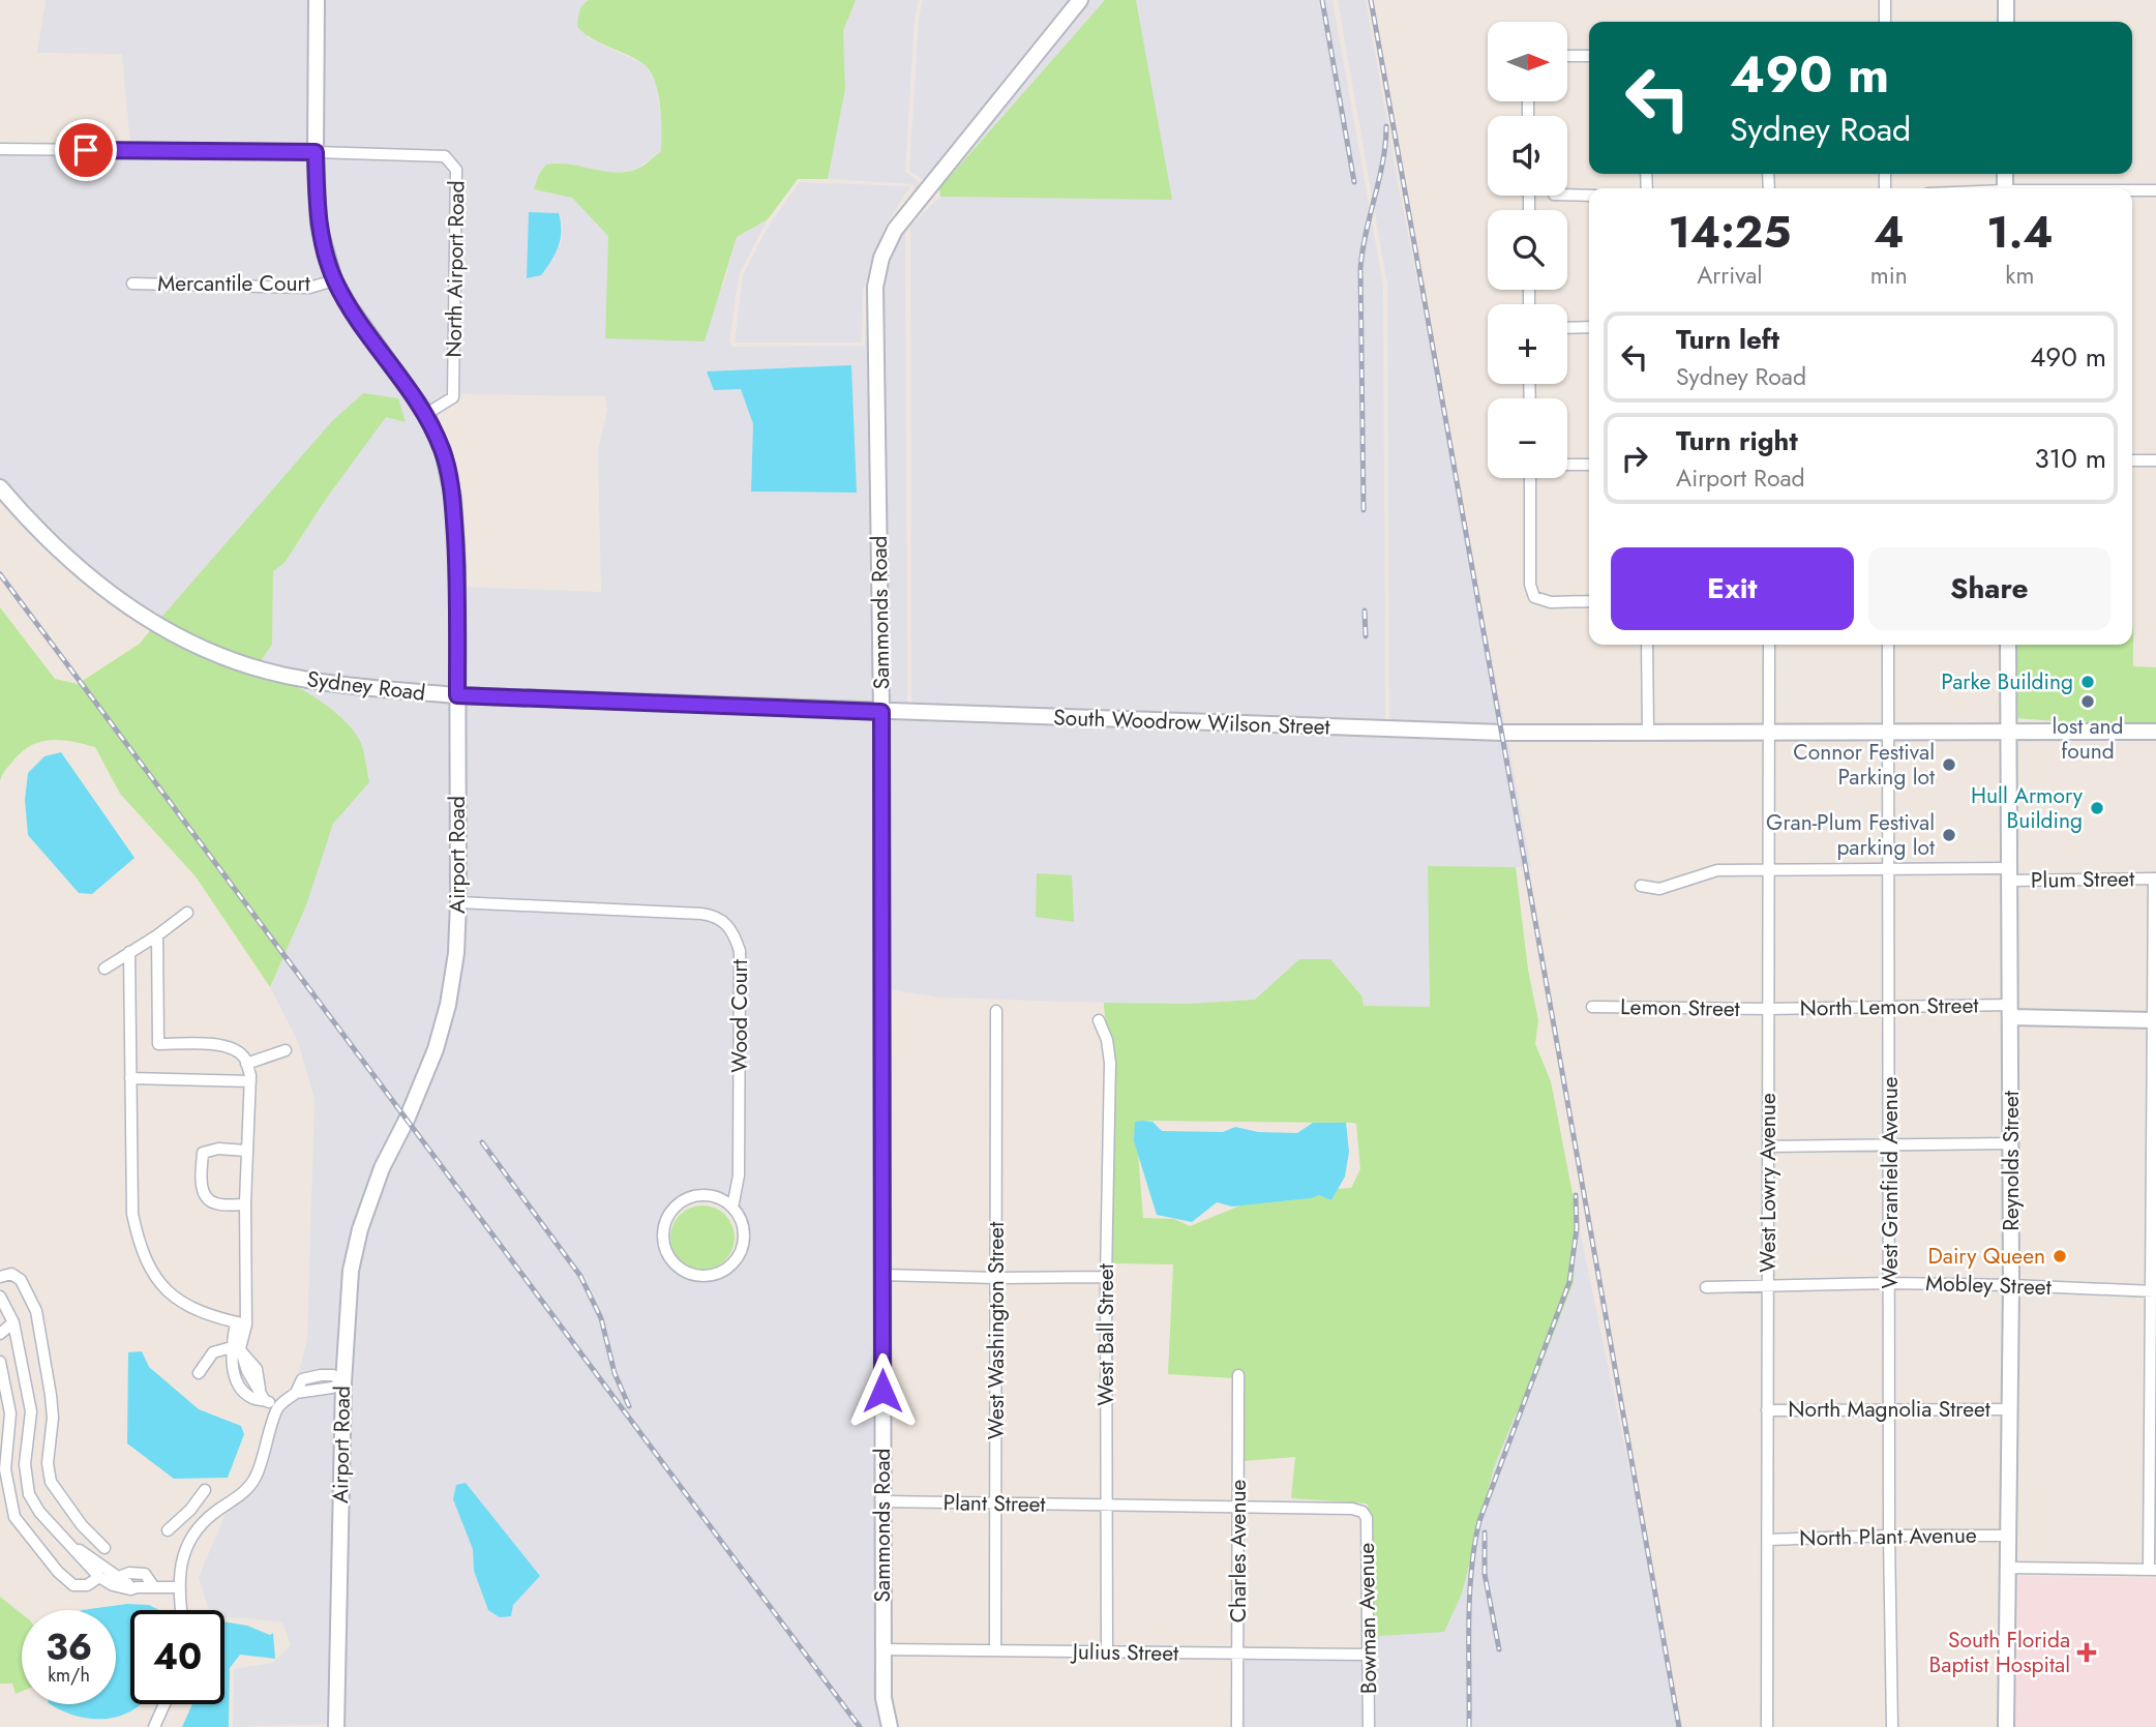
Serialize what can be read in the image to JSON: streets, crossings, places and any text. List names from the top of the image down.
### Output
{
  "streets": {
    "street": [
      "North Airport Road",
      "Mercantile Court",
      "Sammonds Road",
      "Sydney Road",
      "South Woodrow Wilson Street",
      "Airport Road",
      "Plum Street",
      "North Lemon Street",
      "Lemon Street",
      "Wood Court",
      "Reynolds Street",
      "West Lowry Avenue",
      "West Granfield Avenue",
      "Mobley Street",
      "West Washington Street",
      "West Ball Street",
      "North Magnolia Street",
      "Plant Street",
      "North Plant Avenue",
      "Charles Avenue",
      "Bowman Avenue",
      "Julius Street"
    ]
  },
  "crossings": [
    ["North Airport Road", "Airport Road"],
    ["Mercantile Court", "Airport Road"],
    ["Sammonds Road", "Sydney Road"],
    ["Sammonds Road", "South Woodrow Wilson Street"],
    ["Sammonds Road", "Plant Street"],
    ["Sammonds Road", "Julius Street"],
    ["Sydney Road", "South Woodrow Wilson Street"],
    ["Sydney Road", "Airport Road"],
    ["South Woodrow Wilson Street", "Reynolds Street"],
    ["South Woodrow Wilson Street", "West Lowry Avenue"],
    ["South Woodrow Wilson Street", "West Granfield Avenue"],
    ["Airport Road", "Wood Court"],
    ["Plum Street", "Reynolds Street"],
    ["Plum Street", "West Lowry Avenue"],
    ["Plum Street", "West Granfield Avenue"],
    ["North Lemon Street", "Lemon Street"],
    ["North Lemon Street", "Reynolds Street"],
    ["North Lemon Street", "West Lowry Avenue"],
    ["North Lemon Street", "West Granfield Avenue"],
    ["Lemon Street", "West Lowry Avenue"],
    ["Reynolds Street", "Mobley Street"],
    ["Reynolds Street", "North Magnolia Street"],
    ["Reynolds Street", "North Plant Avenue"],
    ["West Lowry Avenue", "Mobley Street"],
    ["West Lowry Avenue", "North Magnolia Street"],
    ["West Lowry Avenue", "North Plant Avenue"],
    ["West Granfield Avenue", "Mobley Street"],
    ["West Granfield Avenue", "North Magnolia Street"],
    ["West Granfield Avenue", "North Plant Avenue"],
    ["West Washington Street", "Plant Street"],
    ["West Washington Street", "Julius Street"],
    ["West Ball Street", "Plant Street"],
    ["West Ball Street", "Julius Street"],
    ["Plant Street", "Charles Avenue"],
    ["Plant Street", "Bowman Avenue"],
    ["Charles Avenue", "Julius Street"],
    ["Bowman Avenue", "Julius Street"]
  ],
  "places": {
    "other": [
      "Parke Building",
      "lost and found",
      "Connor Festival Parking lot",
      "Hull Armory Building",
      "Gran-Plum Festival parking lot",
      "Dairy Queen"
    ],
    "health": ["South Florida Baptist Hospital"]
  },
  "north": "right",
  "page": {
    "map_buttons": ["+", "−"],
    "turn": ["490 m", "Sydney Road"],
    "eta": [
      "14:25",
      "Arrival",
      "4",
      "min",
      "1.4",
      "km"
    ],
    "list": [
      {
        "name": "Turn left",
        "note": "Sydney Road",
        "value": "490 m"
      },
      {
        "name": "Turn right",
        "note": "Airport Road",
        "value": "310 m"
      }
    ],
    "buttons": ["Exit", "Share"],
    "speed": "36 km/h",
    "limit": "40"
  }
}
